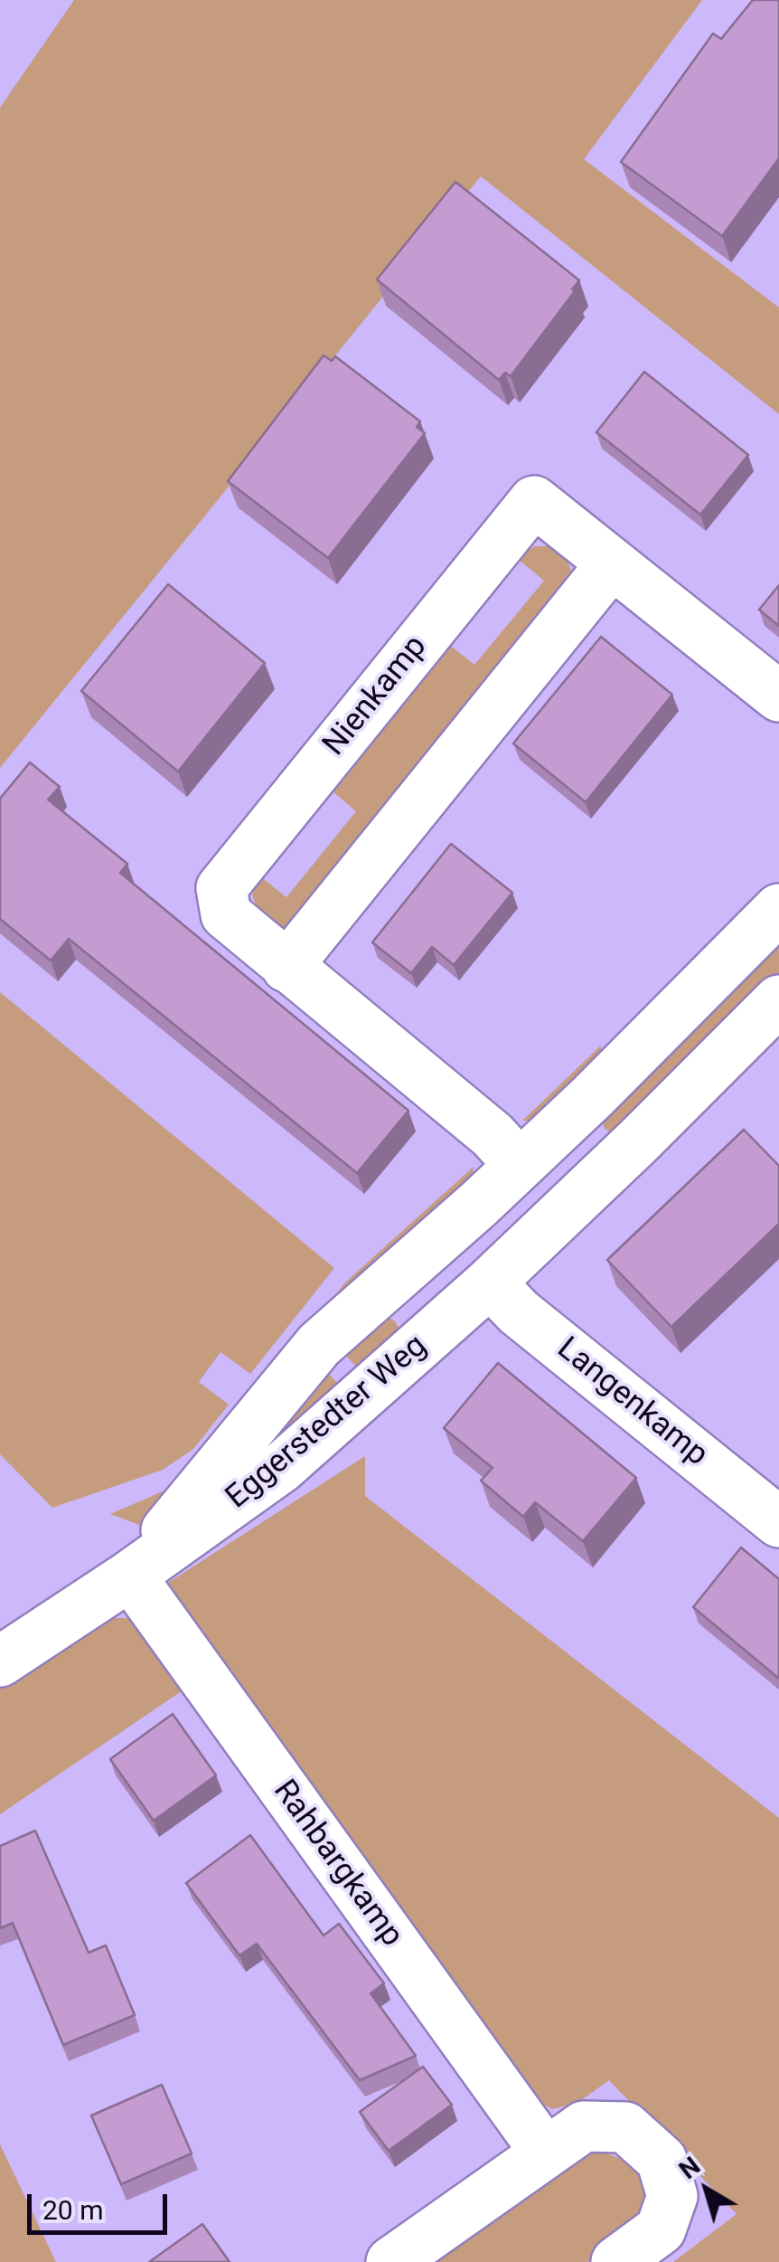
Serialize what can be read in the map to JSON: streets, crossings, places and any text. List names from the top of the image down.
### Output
{
  "streets": {
    "street": [
      "Nienkamp",
      "Langenkamp",
      "Eggerstedter Weg",
      "Rahbargkamp"
    ]
  },
  "crossings": [
    ["Nienkamp", "Eggerstedter Weg"],
    ["Langenkamp", "Eggerstedter Weg"],
    ["Eggerstedter Weg", "Rahbargkamp"]
  ],
  "scale_bar": "20 m",
  "north": "top left"
}
